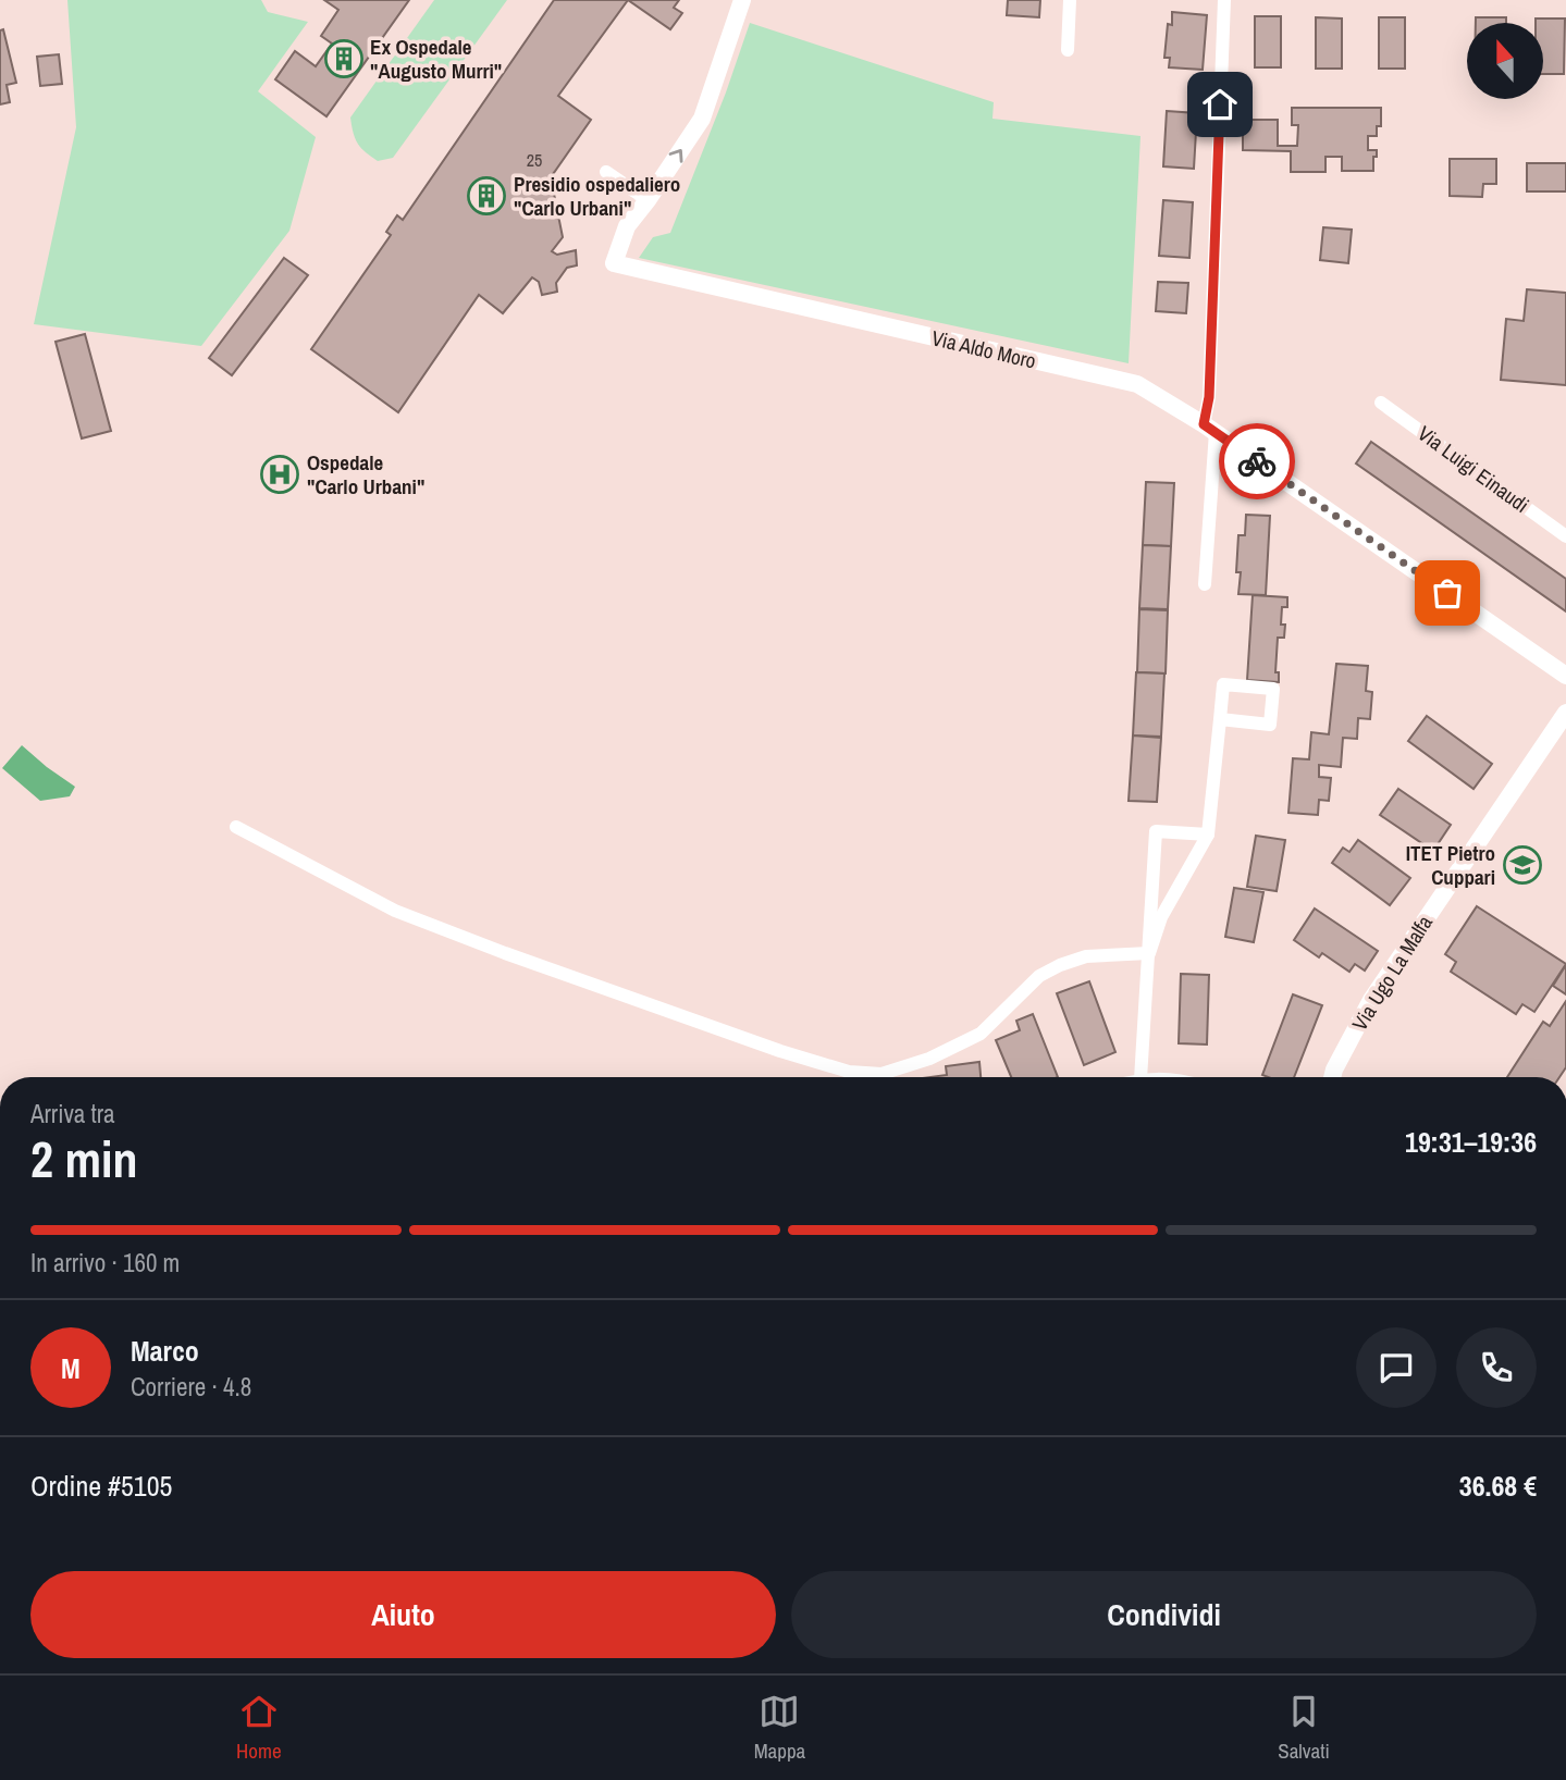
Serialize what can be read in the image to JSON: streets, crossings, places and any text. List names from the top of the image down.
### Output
{
  "streets": {
    "street": ["Via Aldo Moro", "Via Luigi Einaudi", "Via Ugo La Malfa"]
  },
  "places": {
    "building": ["Ex Ospedale \"Augusto Murri\"", "Presidio ospedaliero \"Carlo Urbani\""],
    "hospital": ["Ospedale \"Carlo Urbani\""],
    "school or university": ["ITET Pietro Cuppari"]
  },
  "house_numbers": ["25"],
  "north": "top",
  "page": {
    "heading": ["2 min", "Arriva tra", "19:31–19:36"],
    "panel": [
      "Marco",
      "Corriere · 4.8",
      "Ordine #5105",
      "36.68 €"
    ],
    "bar": "In arrivo · 160 m",
    "round": "M",
    "buttons": ["Aiuto", "Condividi"],
    "tabs": ["Home", "Mappa", "Salvati"]
  }
}
